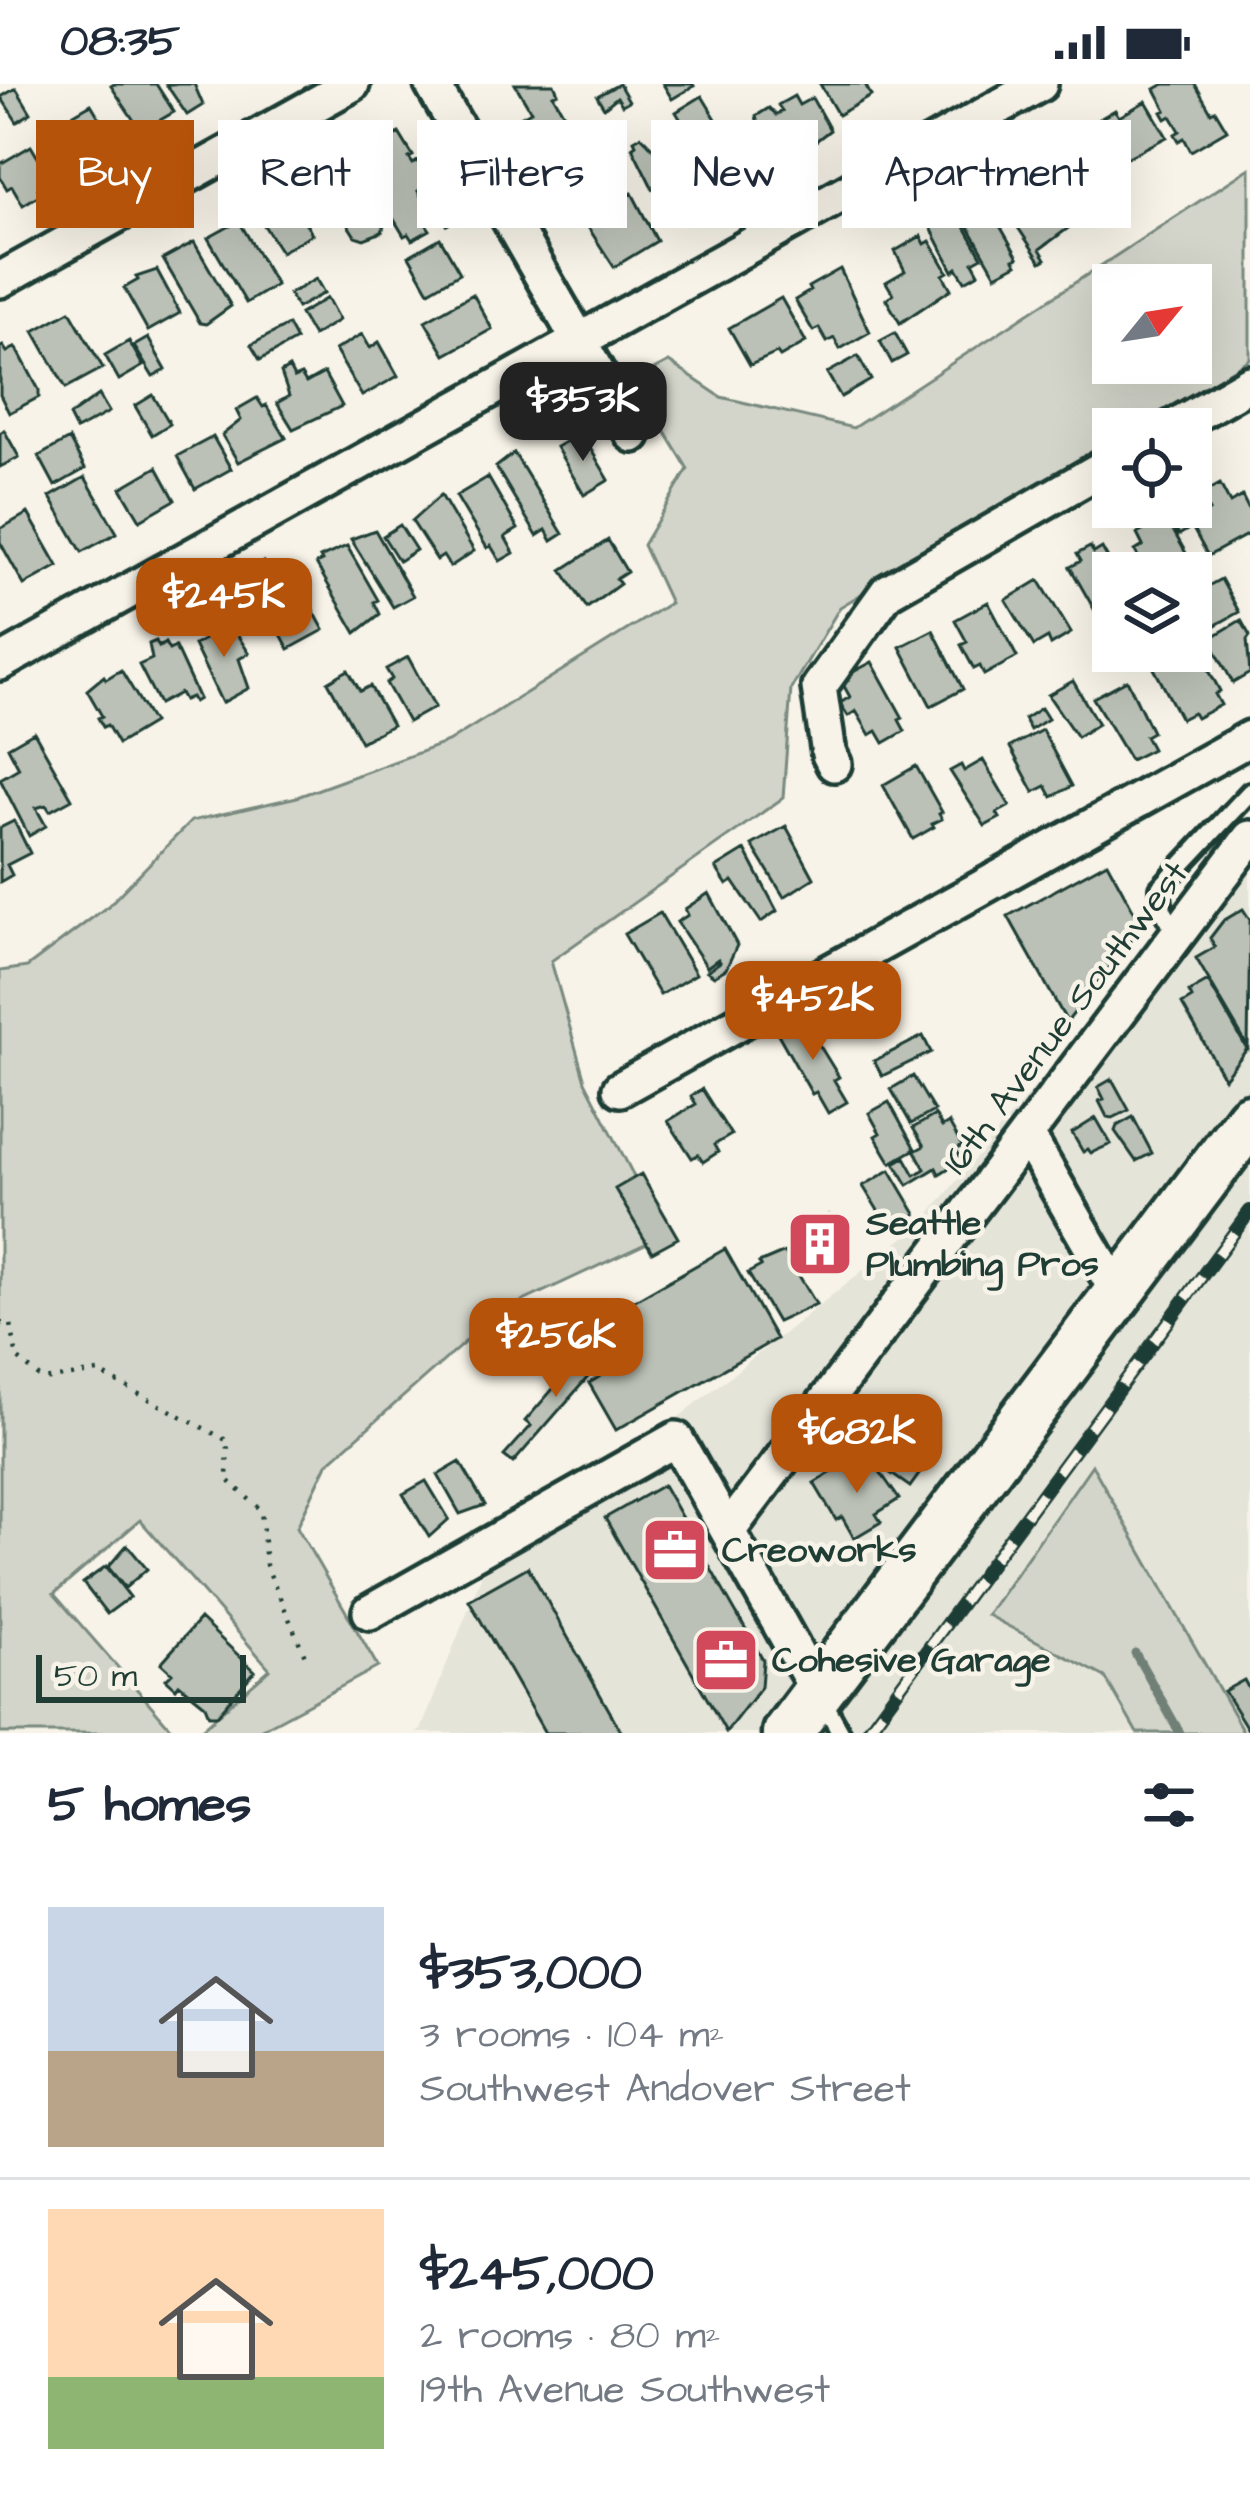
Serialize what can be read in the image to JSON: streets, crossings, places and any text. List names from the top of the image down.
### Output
{
  "streets": {
    "street": ["16th Avenue Southwest"]
  },
  "places": {
    "building": ["Seattle Plumbing Pros"],
    "office": ["Creoworks", "Cohesive Garage"]
  },
  "scale_bar": "50 m",
  "north": "top right",
  "page": {
    "status": "08:35",
    "chip": [
      "Buy",
      "Rent",
      "Filters",
      "New",
      "Apartment"
    ],
    "price": [
      "$353K",
      "$245K",
      "$452K",
      "$256K",
      "$682K"
    ],
    "scale": "50 m",
    "heading": "5 homes",
    "list": [
      {
        "name": "$353,000",
        "note": "3 rooms · 104 m² · Southwest Andover Street"
      },
      {
        "name": "$245,000",
        "note": "2 rooms · 80 m² · 19th Avenue Southwest"
      }
    ]
  }
}
